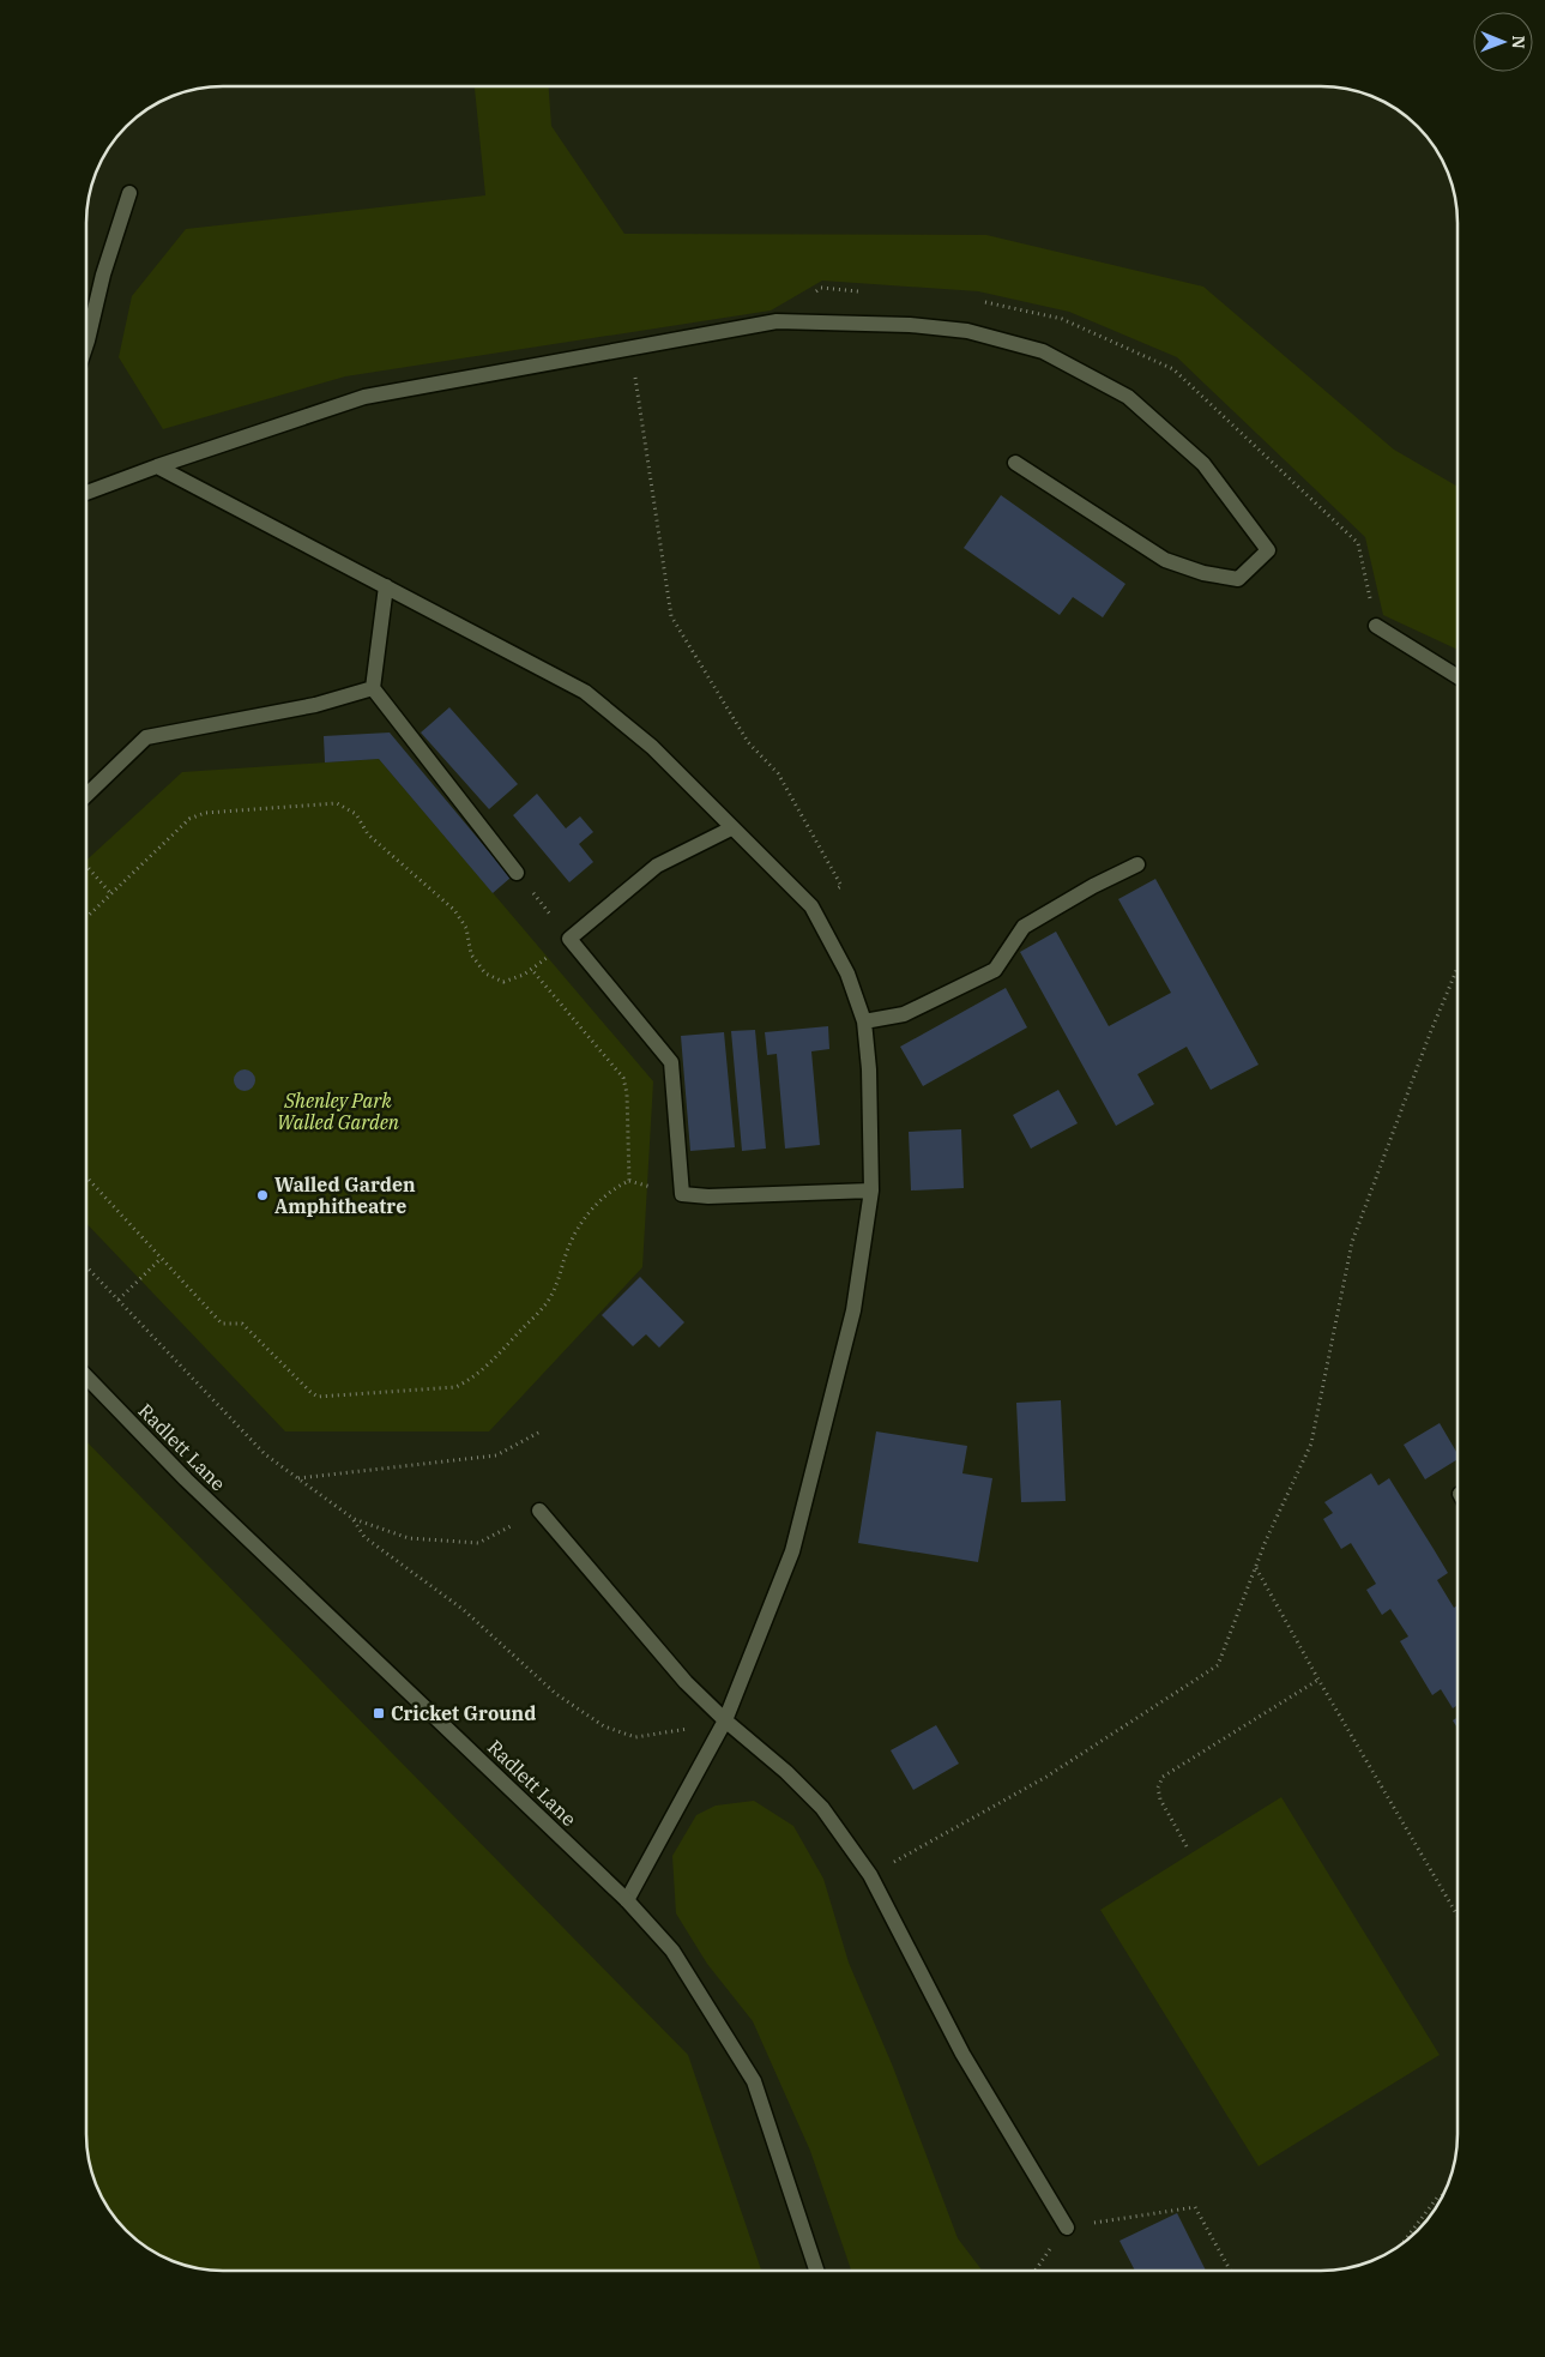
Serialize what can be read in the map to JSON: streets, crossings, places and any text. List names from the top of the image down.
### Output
{
  "streets": {
    "street": ["Radlett Lane"]
  },
  "parks": ["Shenley Park Walled Garden"],
  "places": {
    "other": ["Walled Garden Amphitheatre"],
    "transit": ["Cricket Ground"]
  },
  "north": "right"
}
